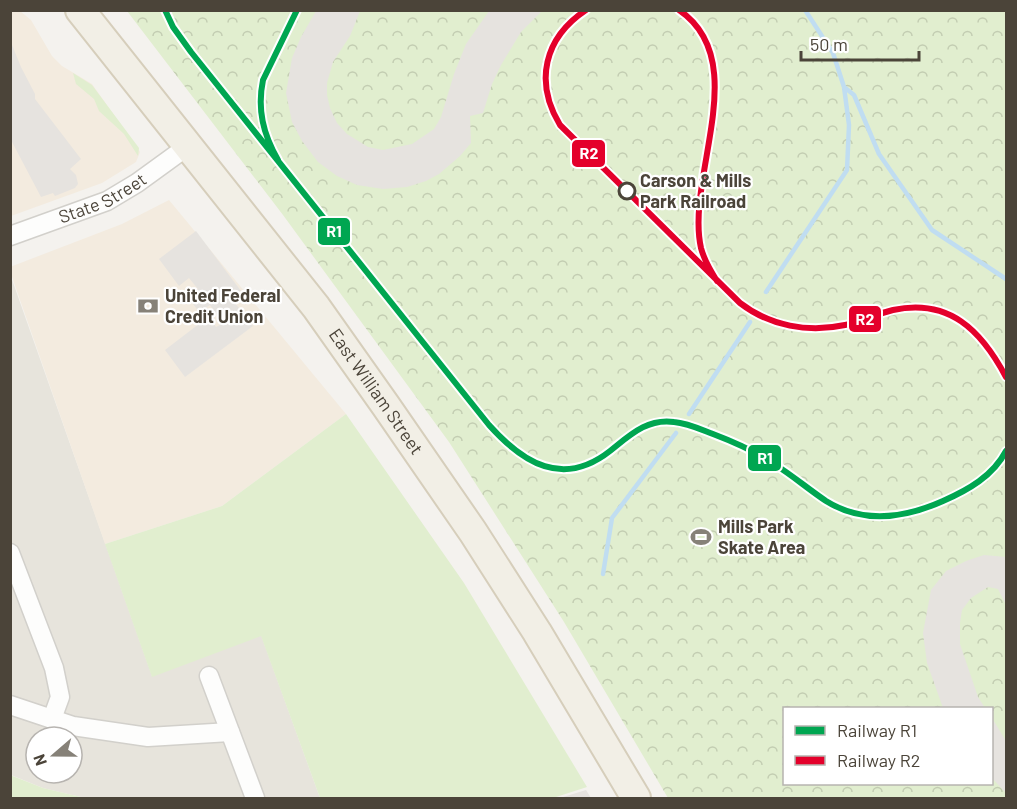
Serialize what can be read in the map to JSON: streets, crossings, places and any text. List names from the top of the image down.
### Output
{
  "streets": {
    "main road": ["East William Street"],
    "street": ["State Street"]
  },
  "crossings": [
    ["State Street", "East William Street"]
  ],
  "places": {
    "other": ["Carson & Mills Park Railroad"],
    "bank": ["United Federal Credit Union"],
    "sports": ["Mills Park Skate Area"]
  },
  "lines": ["rail line R1", "rail line R2"],
  "legend": ["Railway R1", "Railway R2"],
  "scale_bar": "50 m",
  "north": "left"
}
